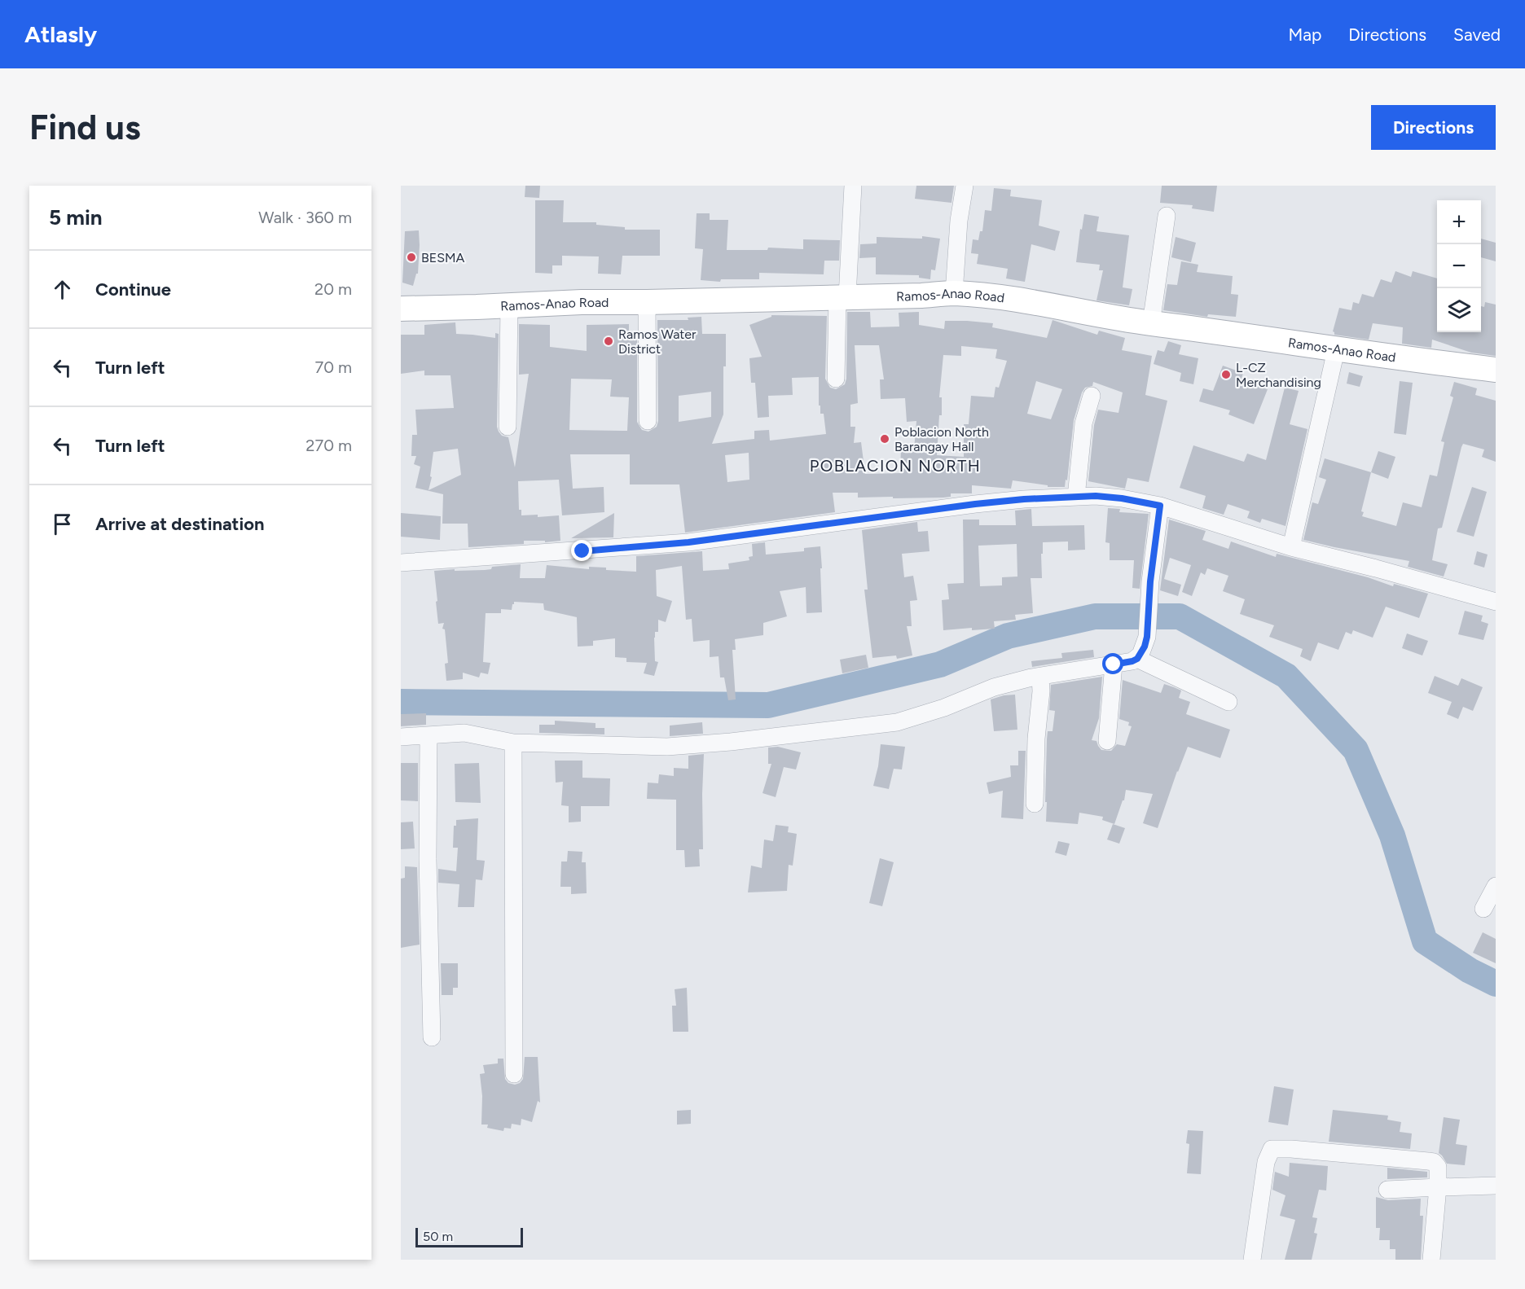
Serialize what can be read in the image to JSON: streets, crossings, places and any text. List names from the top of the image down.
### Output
{
  "streets": {
    "main road": ["Ramos-Anao Road"]
  },
  "districts": ["POBLACION NORTH"],
  "places": [
    "BESMA",
    "Ramos Water District",
    "L-CZ Merchandising",
    "Poblacion North Barangay Hall"
  ],
  "scale_bar": "50 m",
  "page": {
    "header": "Atlasly",
    "nav": ["Map", "Directions", "Saved"],
    "buttons": "Directions",
    "title": "Find us",
    "heading": ["5 min", "Walk · 360 m"],
    "map_buttons": ["+", "−"],
    "list": [
      ["Continue", "20 m"],
      ["Turn left", "70 m"],
      ["Turn left", "270 m"],
      "Arrive at destination"
    ],
    "scale": "50 m"
  }
}
